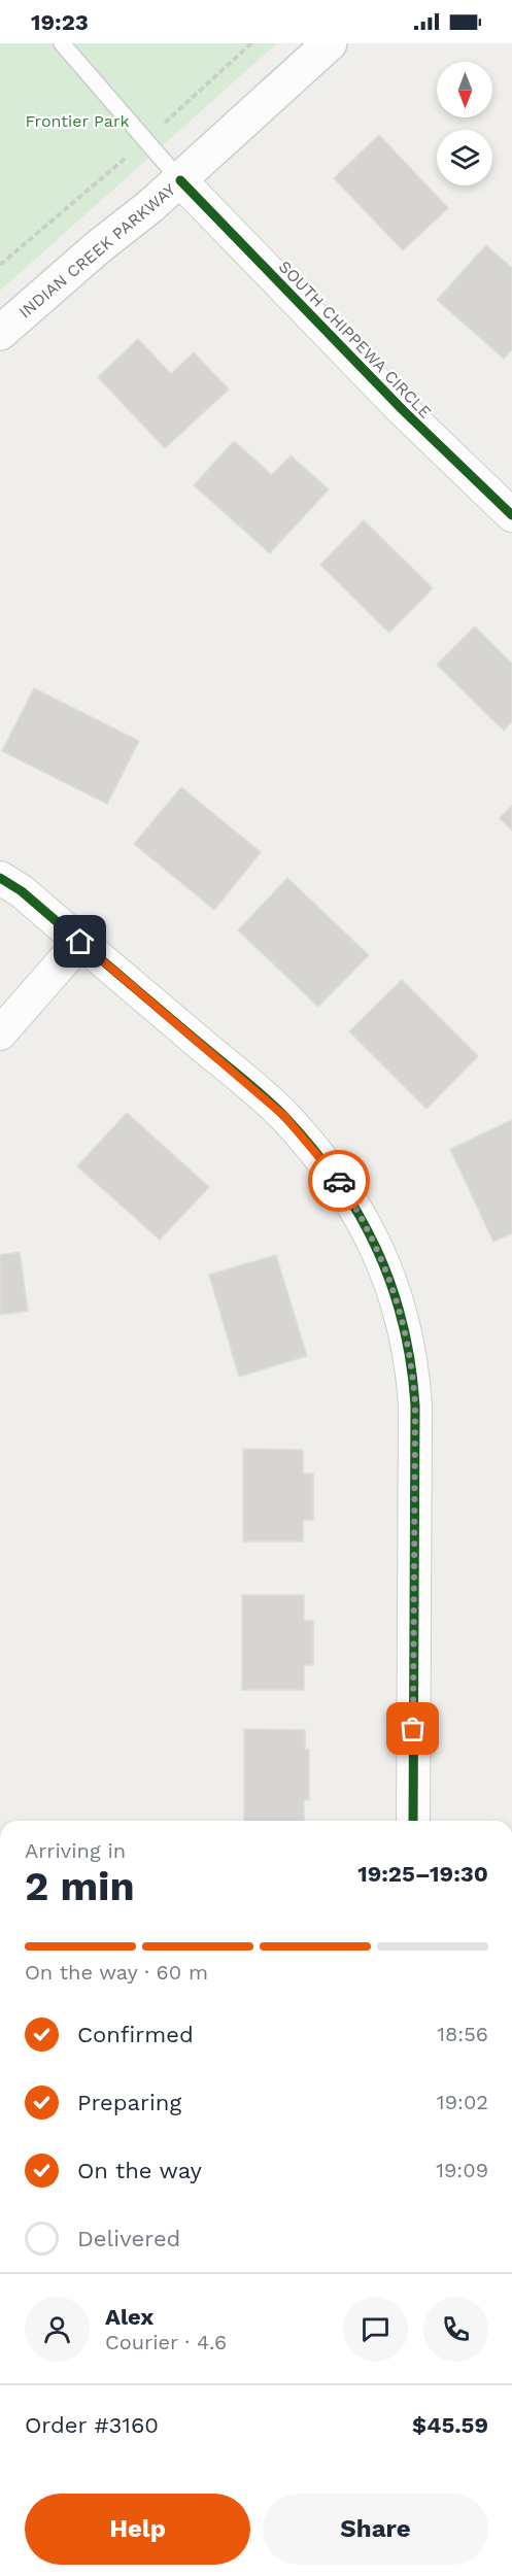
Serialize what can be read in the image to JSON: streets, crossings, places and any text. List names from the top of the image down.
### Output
{
  "streets": {
    "street": ["INDIAN CREEK PARKWAY", "SOUTH CHIPPEWA CIRCLE"]
  },
  "crossings": [
    ["INDIAN CREEK PARKWAY", "SOUTH CHIPPEWA CIRCLE"]
  ],
  "parks": ["Frontier Park"],
  "north": "bottom",
  "page": {
    "status": "19:23",
    "heading": ["2 min", "Arriving in", "19:25–19:30"],
    "panel": [
      "Alex",
      "Courier · 4.6",
      "Order #3160",
      "$45.59"
    ],
    "bar": "On the way · 60 m",
    "list": [
      ["Confirmed", "18:56"],
      ["Preparing", "19:02"],
      ["On the way", "19:09"],
      "Delivered"
    ],
    "buttons": ["Help", "Share"]
  }
}
